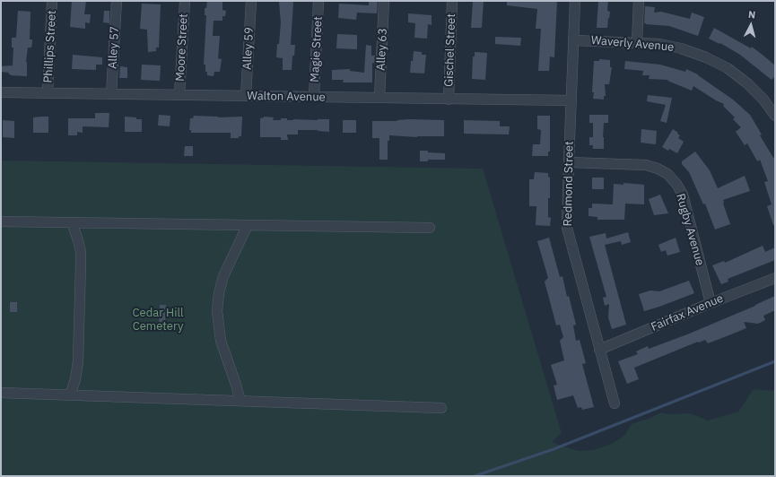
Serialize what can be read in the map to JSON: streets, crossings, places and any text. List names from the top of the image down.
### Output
{
  "streets": {
    "street": [
      "Waverly Avenue",
      "Phillips Street",
      "Alley 57",
      "Moore Street",
      "Alley 59",
      "Magie Street",
      "Alley 63",
      "Gischel Street",
      "Walton Avenue",
      "Redmond Street",
      "Rugby Avenue",
      "Fairfax Avenue"
    ]
  },
  "crossings": [
    ["Waverly Avenue", "Redmond Street"],
    ["Phillips Street", "Walton Avenue"],
    ["Alley 57", "Walton Avenue"],
    ["Moore Street", "Walton Avenue"],
    ["Alley 59", "Walton Avenue"],
    ["Magie Street", "Walton Avenue"],
    ["Alley 63", "Walton Avenue"],
    ["Gischel Street", "Walton Avenue"],
    ["Walton Avenue", "Redmond Street"],
    ["Redmond Street", "Rugby Avenue"],
    ["Redmond Street", "Fairfax Avenue"],
    ["Rugby Avenue", "Fairfax Avenue"]
  ],
  "parks": ["Cedar Hill Cemetery"],
  "north": "top"
}
